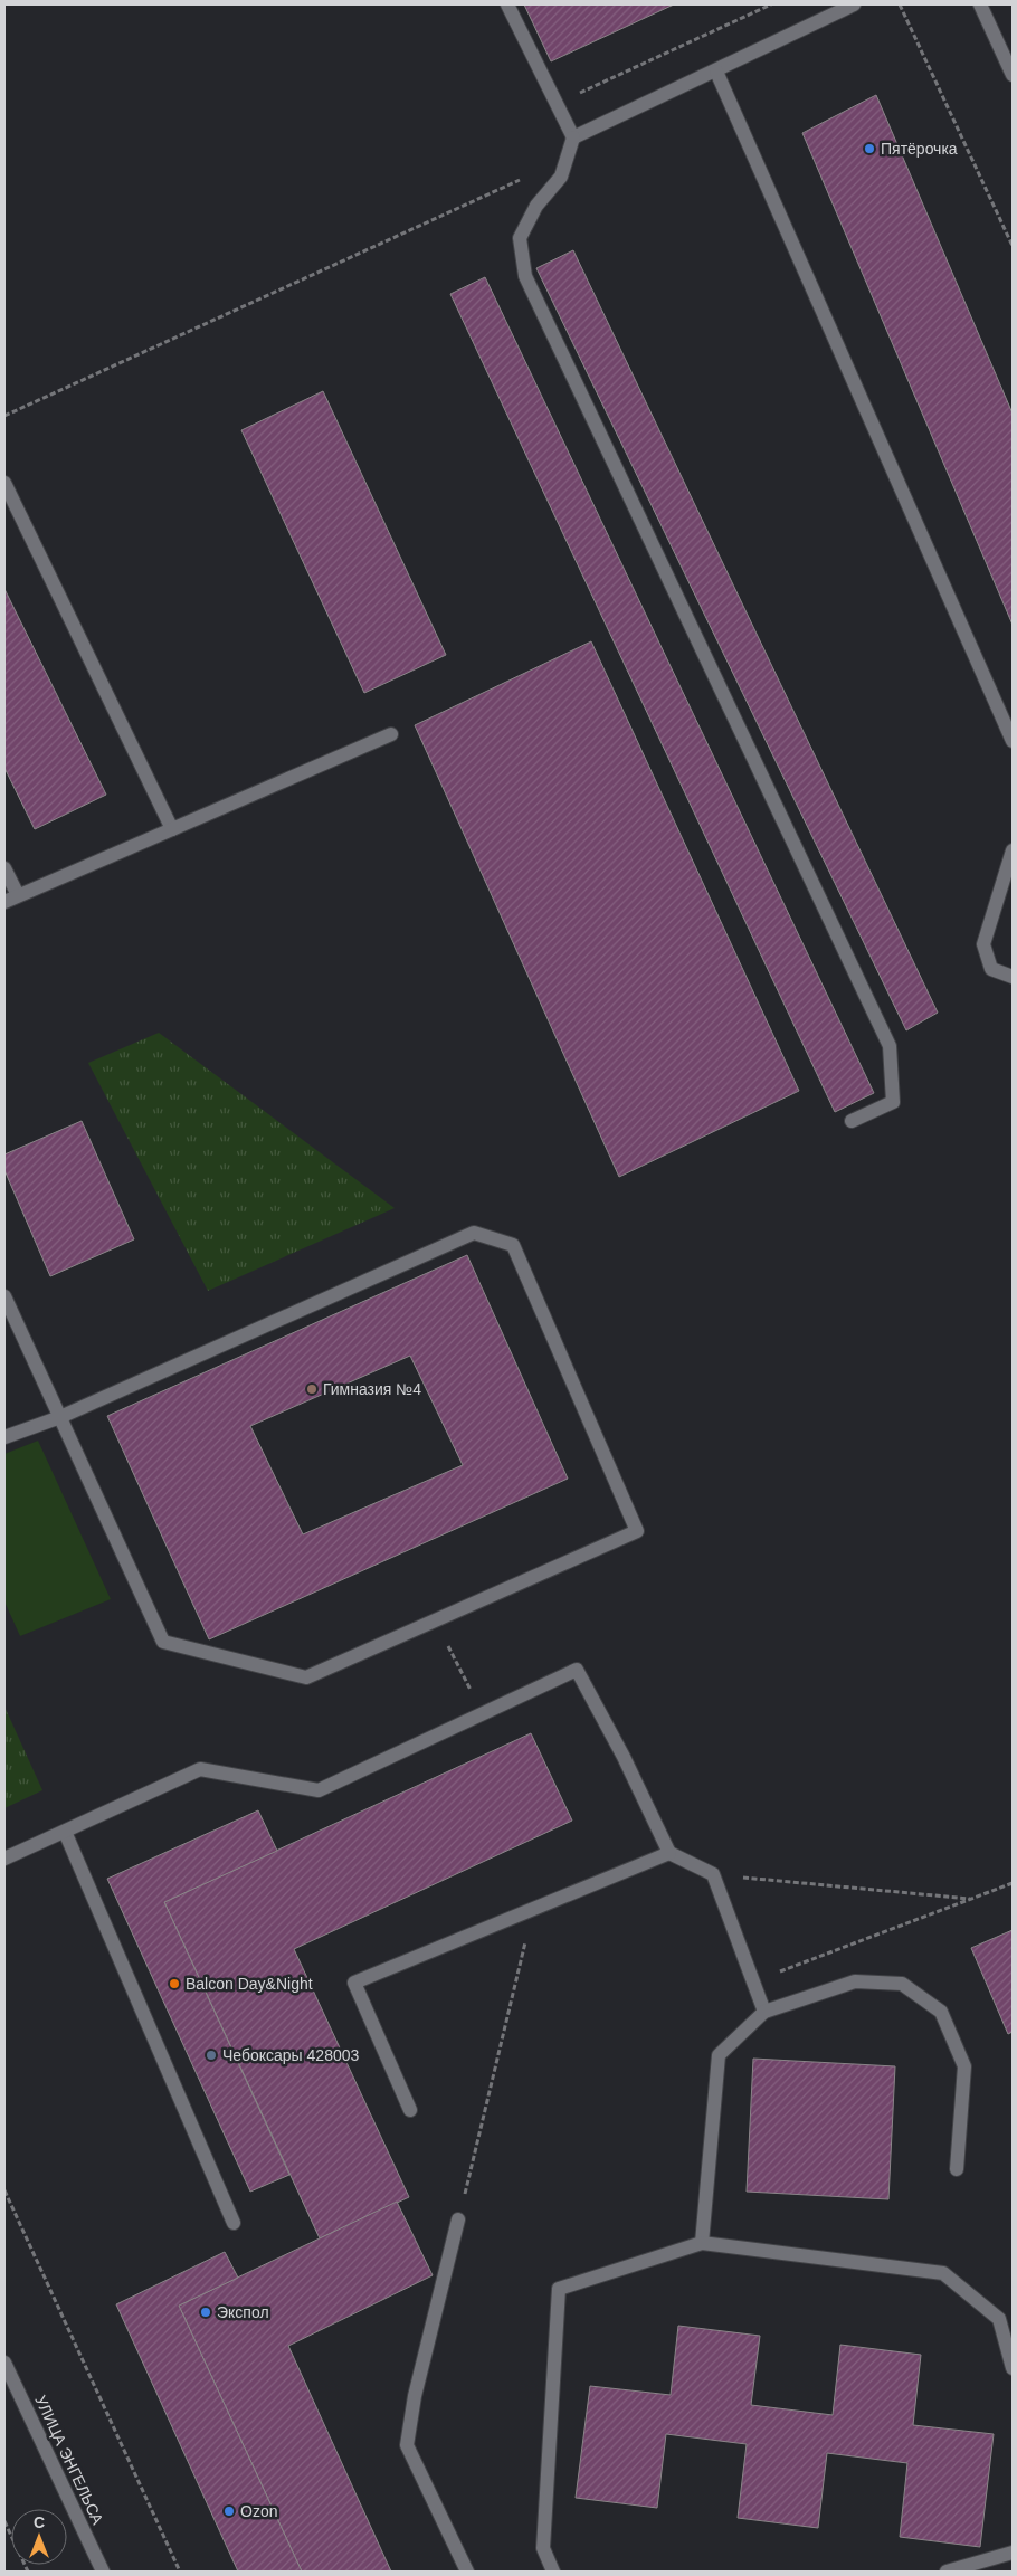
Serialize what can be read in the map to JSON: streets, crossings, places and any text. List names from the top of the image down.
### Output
{
  "streets": {
    "street": ["УЛИЦА ЭНГЕЛЬСА"]
  },
  "places": [
    "Пятёрочка",
    "Гимназия №4",
    "Balcon Day&Night",
    "Чебоксары 428003",
    "Экспол",
    "Ozon"
  ],
  "north": "top"
}
